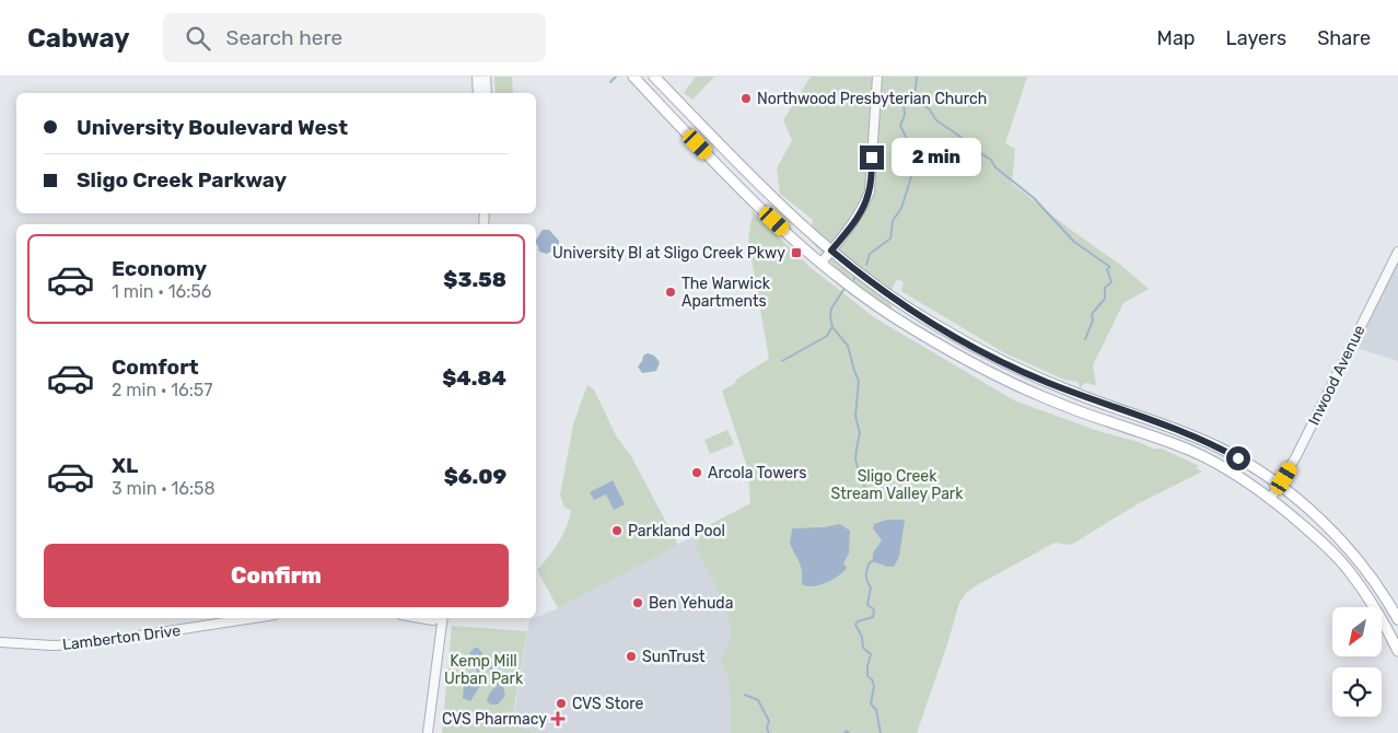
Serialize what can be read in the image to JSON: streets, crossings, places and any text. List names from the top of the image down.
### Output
{
  "streets": {
    "street": ["Inwood Avenue", "Lamberton Drive"]
  },
  "parks": ["Sligo Creek Stream Valley Park", "Kemp Mill Urban Park"],
  "places": {
    "other": [
      "Northwood Presbyterian Church",
      "The Warwick Apartments",
      "Arcola Towers",
      "Parkland Pool",
      "Ben Yehuda",
      "SunTrust",
      "CVS Store"
    ],
    "transit": ["University Bl at Sligo Creek Pkwy"],
    "health": ["CVS Pharmacy"]
  },
  "north": "bottom left",
  "page": {
    "header": "Cabway",
    "search": "Search here",
    "nav": ["Map", "Layers", "Share"],
    "banner": ["University Boulevard West", "Sligo Creek Parkway"],
    "bubble": "2 min",
    "list": [
      {
        "name": "Economy",
        "note": "1 min · 16:56",
        "value": "$3.58"
      },
      {
        "name": "Comfort",
        "note": "2 min · 16:57",
        "value": "$4.84"
      },
      {
        "name": "XL",
        "note": "3 min · 16:58",
        "value": "$6.09"
      }
    ],
    "buttons": "Confirm"
  }
}
